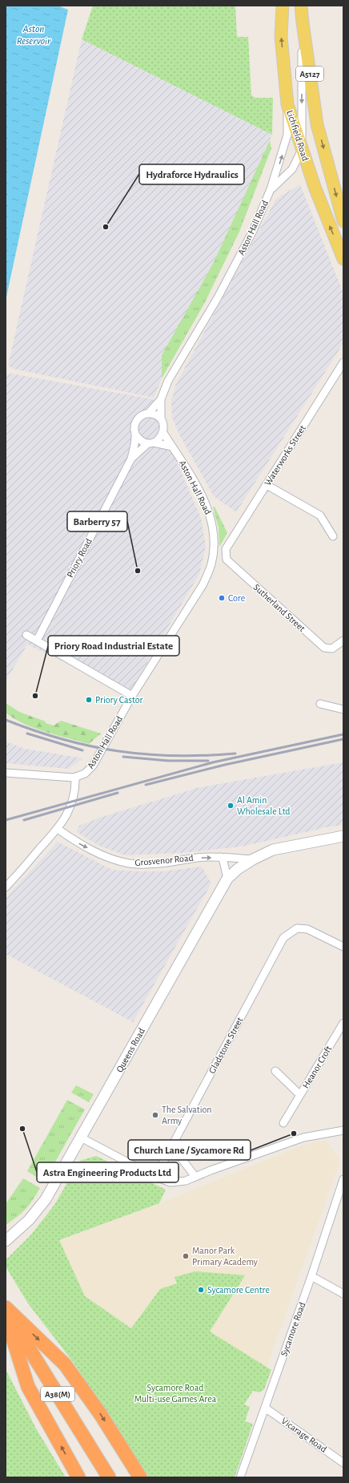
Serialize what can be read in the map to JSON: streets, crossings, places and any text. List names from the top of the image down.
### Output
{
  "streets": {
    "highway": ["A38(M)"],
    "main road": [
      "A5127",
      "Lichfield Road",
      "Grosvenor Road",
      "Queens Road"
    ],
    "street": [
      "Aston Hall Road",
      "Waterworks Street",
      "Priory Road",
      "Sutherland Street",
      "Gladstone Street",
      "Heanor Croft",
      "Sycamore Road",
      "Vicarage Road"
    ]
  },
  "crossings": [
    ["A5127", "Aston Hall Road"],
    ["Lichfield Road", "Aston Hall Road"],
    ["Aston Hall Road", "Priory Road"],
    ["Waterworks Street", "Sutherland Street"],
    ["Grosvenor Road", "Queens Road"],
    ["Sycamore Road", "Vicarage Road"]
  ],
  "one_way": ["Grosvenor Road"],
  "water": ["Aston Reservoir"],
  "parks": ["Sycamore Road Multi-use Games Area"],
  "places": [
    "Hydraforce Hydraulics",
    "Barberry 57",
    "Core",
    "Priory Road Industrial Estate",
    "Priory Castor",
    "Al Amin Wholesale Ltd",
    "The Salvation Army",
    "Astra Engineering Products Ltd",
    "Church Lane / Sycamore Rd",
    "Manor Park Primary Academy",
    "Sycamore Centre"
  ]
}
